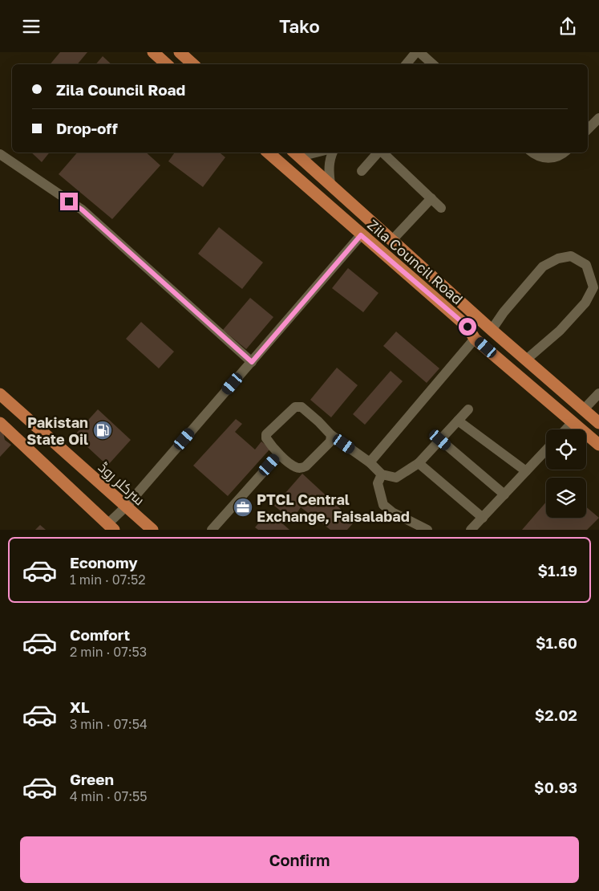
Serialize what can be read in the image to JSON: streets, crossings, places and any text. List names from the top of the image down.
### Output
{
  "streets": {
    "main road": ["Zila Council Road", "سرکلر روڈ"]
  },
  "places": {
    "fuel station": ["Pakistan State Oil"],
    "office": ["PTCL Central Exchange, Faisalabad"]
  },
  "page": {
    "header": "Tako",
    "banner": ["Zila Council Road", "Drop-off"],
    "list": [
      {
        "name": "Economy",
        "note": "1 min · 07:52",
        "value": "$1.19"
      },
      {
        "name": "Comfort",
        "note": "2 min · 07:53",
        "value": "$1.60"
      },
      {
        "name": "XL",
        "note": "3 min · 07:54",
        "value": "$2.02"
      },
      {
        "name": "Green",
        "note": "4 min · 07:55",
        "value": "$0.93"
      }
    ],
    "buttons": "Confirm"
  }
}
